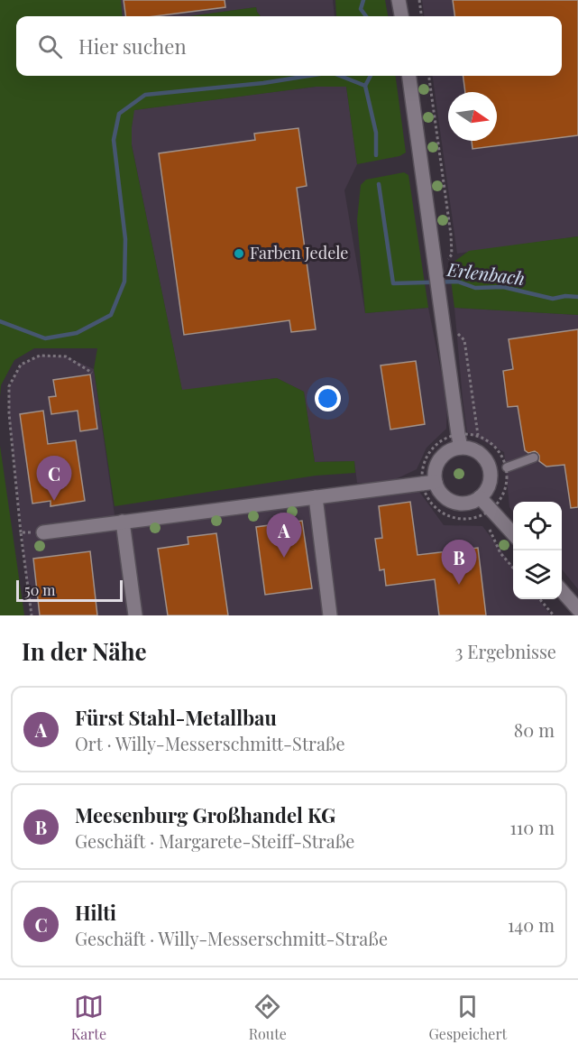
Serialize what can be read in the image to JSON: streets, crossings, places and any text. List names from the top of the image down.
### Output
{
  "water": ["Erlenbach"],
  "places": ["Farben Jedele"],
  "scale_bar": "50 m",
  "north": "right",
  "page": {
    "search": "Hier suchen",
    "pins": ["C", "A", "B"],
    "scale": "50 m",
    "heading": ["In der Nähe", "3 Ergebnisse"],
    "list": [
      {
        "mark": "A",
        "name": "Fürst Stahl-Metallbau",
        "note": "Ort · Willy-Messerschmitt-Straße",
        "value": "80 m"
      },
      {
        "mark": "B",
        "name": "Meesenburg Großhandel KG",
        "note": "Geschäft · Margarete-Steiff-Straße",
        "value": "110 m"
      },
      {
        "mark": "C",
        "name": "Hilti",
        "note": "Geschäft · Willy-Messerschmitt-Straße",
        "value": "140 m"
      }
    ],
    "nav": ["Karte", "Route", "Gespeichert"]
  }
}
